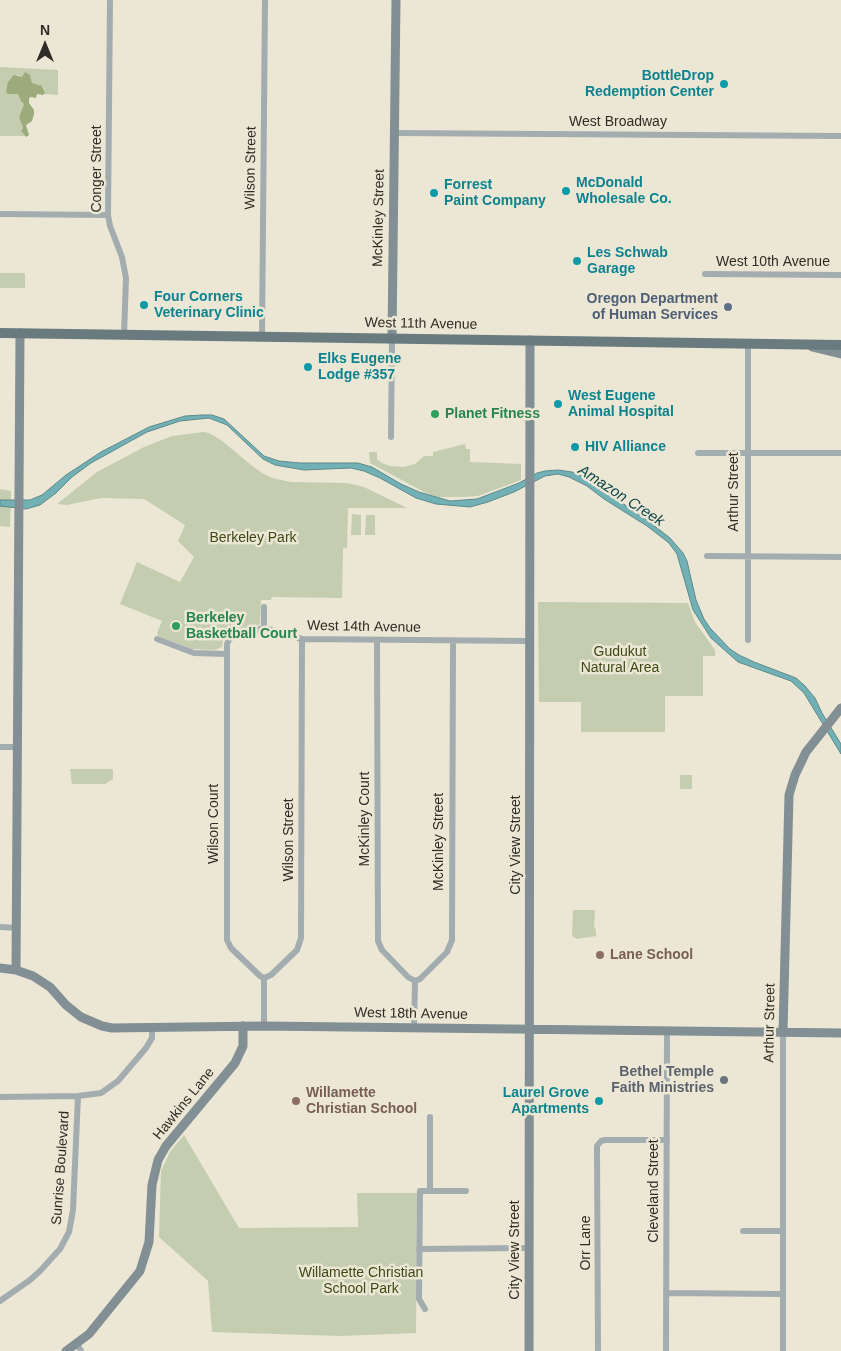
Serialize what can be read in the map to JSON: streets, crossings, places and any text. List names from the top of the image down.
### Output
{
  "streets": {
    "main road": ["West 11th Avenue"],
    "street": [
      "West Broadway",
      "Wilson Street",
      "Conger Street",
      "McKinley Street",
      "West 10th Avenue",
      "Arthur Street",
      "West 14th Avenue",
      "McKinley Court",
      "Wilson Court",
      "City View Street",
      "West 18th Avenue",
      "Hawkins Lane",
      "Sunrise Boulevard",
      "Cleveland Street",
      "Orr Lane"
    ]
  },
  "crossings": [
    ["West Broadway", "McKinley Street"],
    ["Wilson Street", "West 11th Avenue"],
    ["Wilson Street", "West 14th Avenue"],
    ["Wilson Street", "Wilson Court"],
    ["Conger Street", "West 11th Avenue"],
    ["McKinley Street", "West 11th Avenue"],
    ["McKinley Street", "West 14th Avenue"],
    ["McKinley Street", "McKinley Court"],
    ["West 11th Avenue", "Arthur Street"],
    ["West 11th Avenue", "City View Street"],
    ["Arthur Street", "West 18th Avenue"],
    ["West 14th Avenue", "McKinley Court"],
    ["West 14th Avenue", "City View Street"],
    ["City View Street", "West 18th Avenue"],
    ["West 18th Avenue", "Hawkins Lane"],
    ["West 18th Avenue", "Cleveland Street"],
    ["Cleveland Street", "Orr Lane"]
  ],
  "water": ["Amazon Creek"],
  "parks": ["Berkeley Park", "Gudukut Natural Area", "Willamette Christian School Park"],
  "places": [
    "BottleDrop Redemption Center",
    "McDonald Wholesale Co.",
    "Forrest Paint Company",
    "Les Schwab Garage",
    "Four Corners Veterinary Clinic",
    "Oregon Department of Human Services",
    "Elks Eugene Lodge #357",
    "West Eugene Animal Hospital",
    "Planet Fitness",
    "HIV Alliance",
    "Berkeley Basketball Court",
    "Lane School",
    "Bethel Temple Faith Ministries",
    "Willamette Christian School",
    "Laurel Grove Apartments"
  ],
  "north": "top"
}
